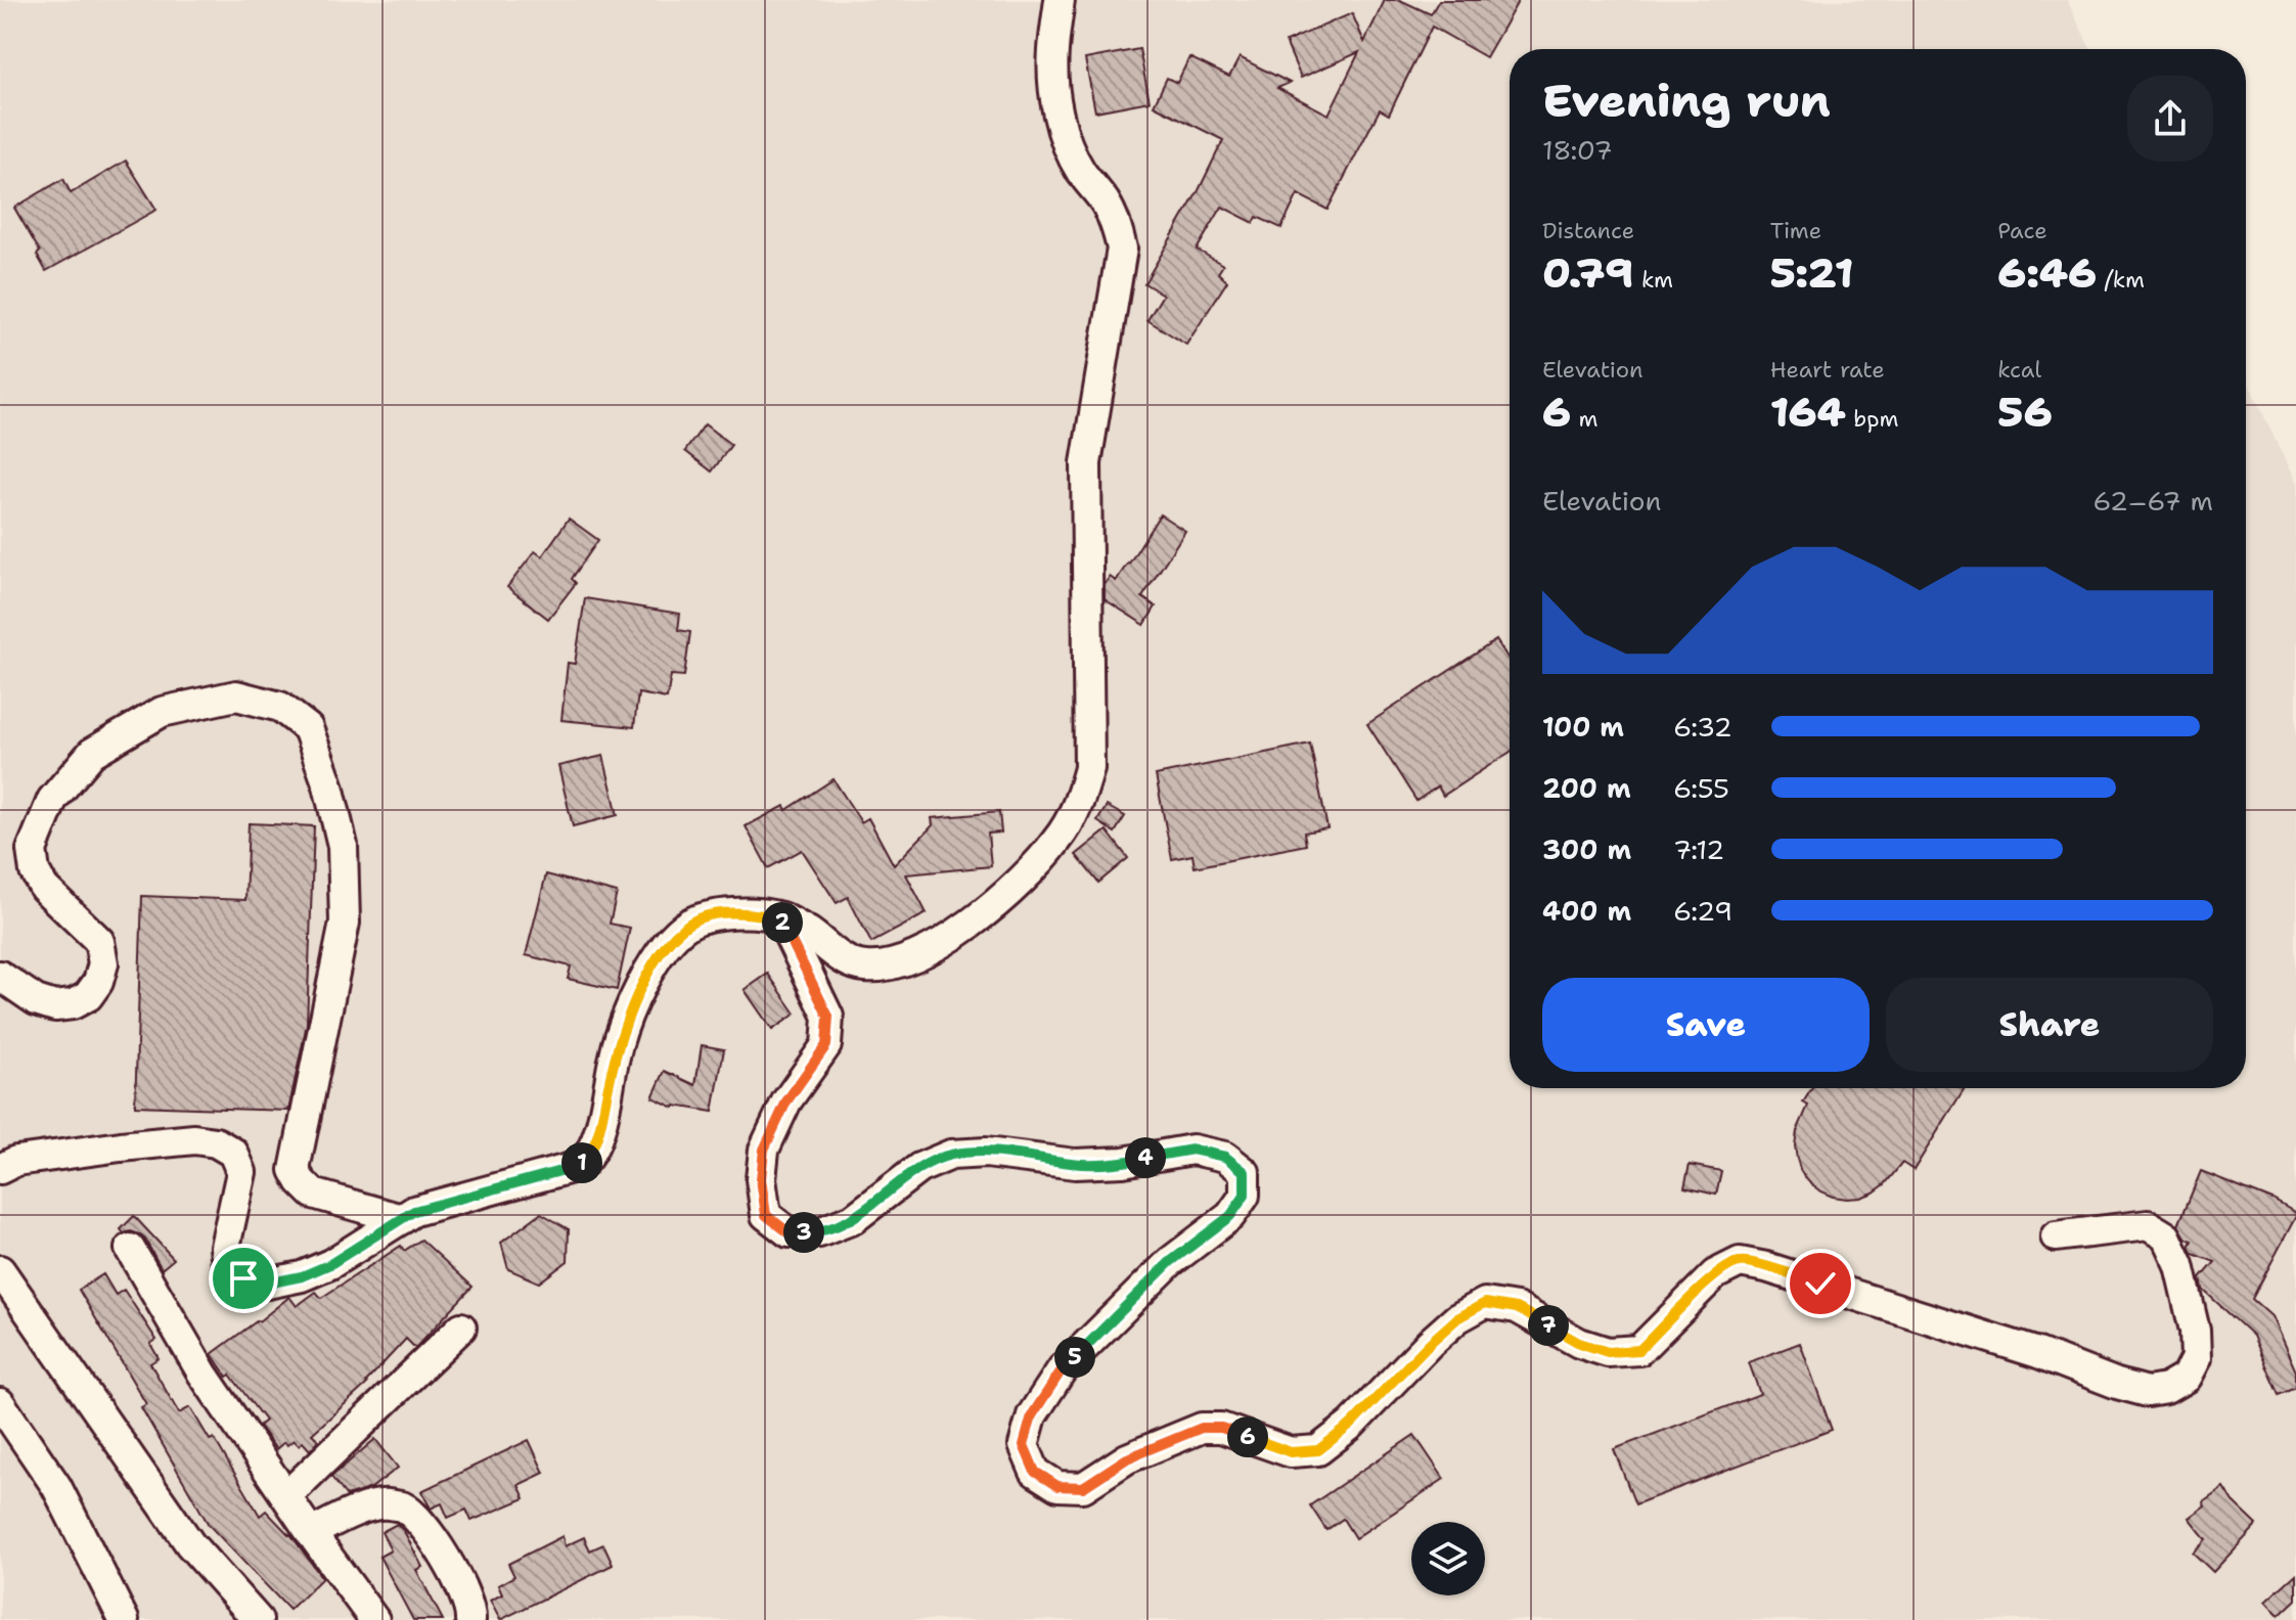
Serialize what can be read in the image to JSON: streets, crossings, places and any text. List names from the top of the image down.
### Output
{
  "page": {
    "heading": ["Evening run", "18:07"],
    "stats": [
      ["Distance", "0.79 km"],
      ["Time", "5:21"],
      ["Pace", "6:46 /km"],
      ["Elevation", "6 m"],
      ["Heart rate", "164 bpm"],
      ["kcal", "56"]
    ],
    "chart": ["Elevation", "62–67 m"],
    "list": [
      {
        "name": "100 m",
        "note": "6:32"
      },
      {
        "name": "200 m",
        "note": "6:55"
      },
      {
        "name": "300 m",
        "note": "7:12"
      },
      {
        "name": "400 m",
        "note": "6:29"
      }
    ],
    "pins": [
      "2",
      "4",
      "1",
      "3",
      "7",
      "5",
      "6"
    ],
    "buttons": ["Save", "Share"]
  }
}
